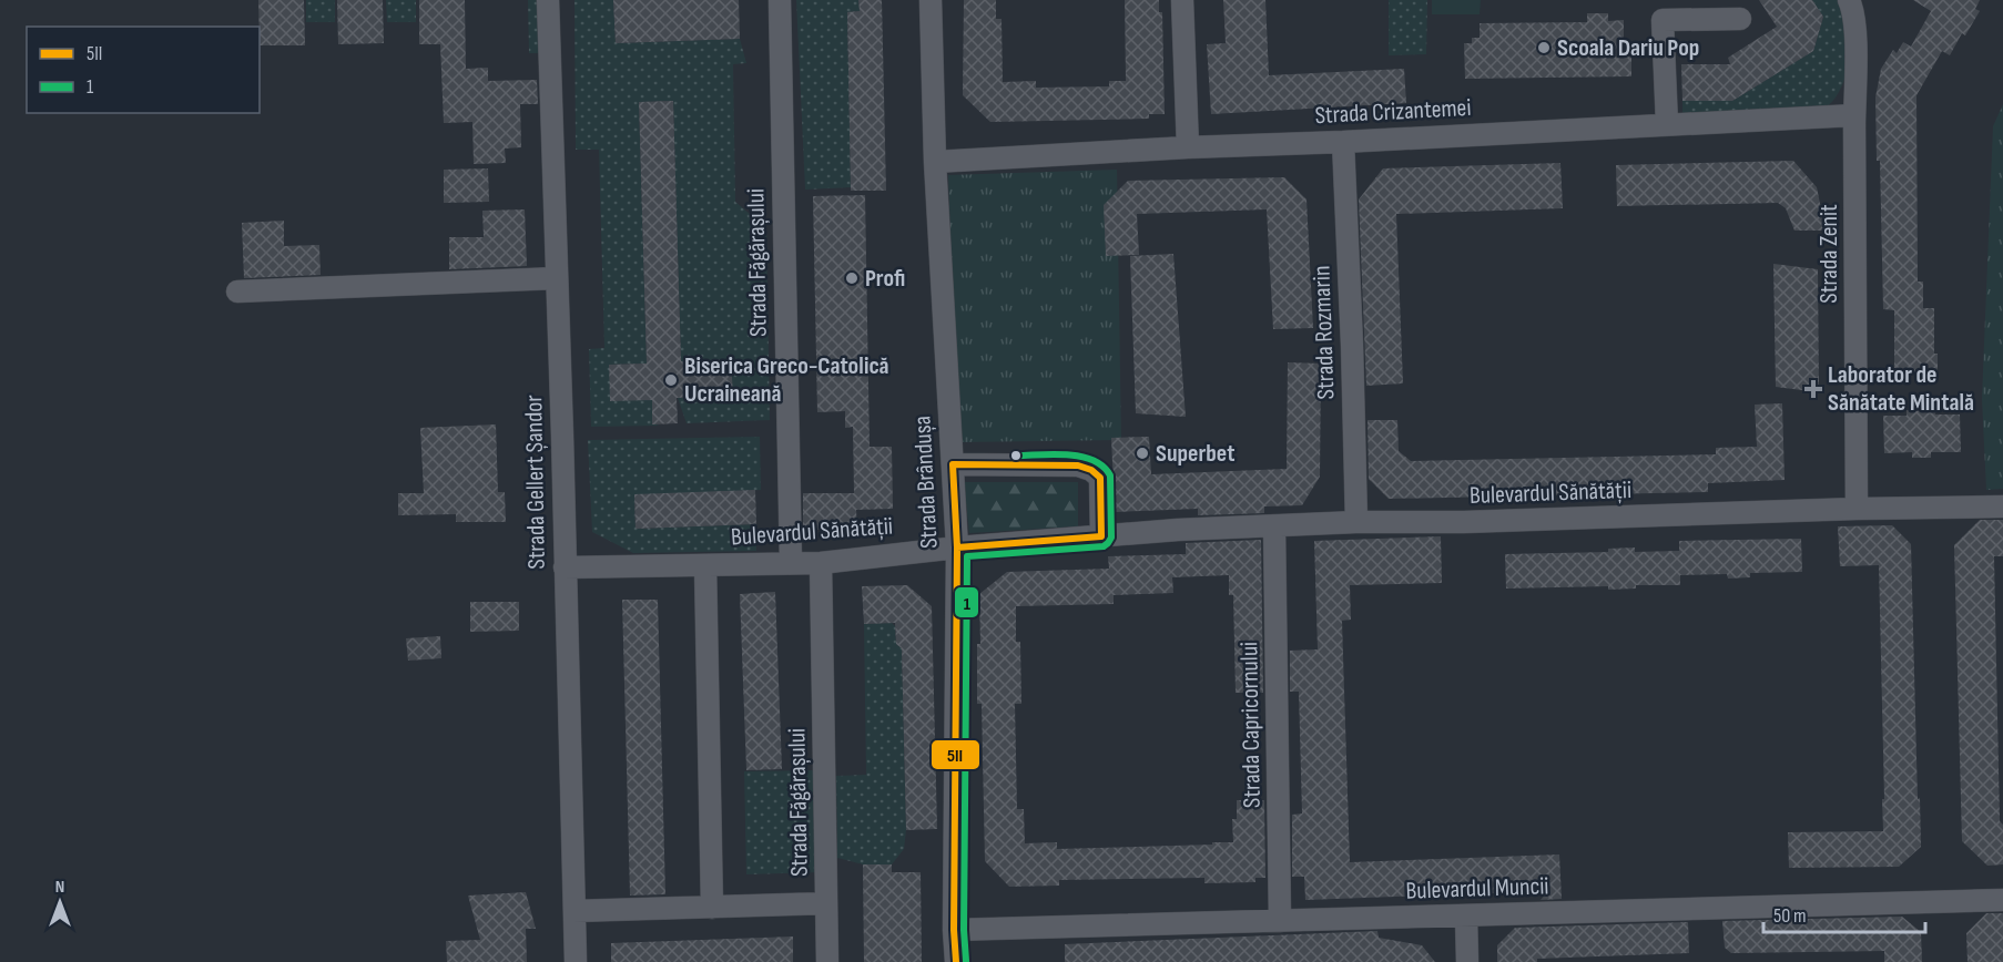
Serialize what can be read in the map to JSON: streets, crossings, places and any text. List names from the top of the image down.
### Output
{
  "streets": {
    "street": [
      "Strada Crizantemei",
      "Strada Zenit",
      "Strada Făgărașului",
      "Strada Rozmarin",
      "Strada Gellert Șandor",
      "Strada Brândușa",
      "Bulevardul Sănătății",
      "Strada Capricornului",
      "Bulevardul Muncii"
    ]
  },
  "crossings": [
    ["Strada Crizantemei", "Strada Zenit"],
    ["Strada Crizantemei", "Strada Rozmarin"],
    ["Strada Crizantemei", "Strada Brândușa"],
    ["Strada Zenit", "Bulevardul Sănătății"],
    ["Strada Făgărașului", "Bulevardul Sănătății"],
    ["Strada Rozmarin", "Bulevardul Sănătății"],
    ["Strada Gellert Șandor", "Bulevardul Sănătății"],
    ["Strada Brândușa", "Bulevardul Sănătății"],
    ["Strada Brândușa", "Bulevardul Muncii"],
    ["Bulevardul Sănătății", "Strada Capricornului"],
    ["Strada Capricornului", "Bulevardul Muncii"]
  ],
  "places": {
    "other": [
      "Scoala Dariu Pop",
      "Profi",
      "Biserica Greco-Catolică Ucraineană",
      "Superbet"
    ],
    "health": ["Laborator de Sănătate Mintală"]
  },
  "lines": ["transit line 1", "transit line 5II"],
  "legend": ["5II", "1"],
  "scale_bar": "50 m",
  "north": "top"
}
